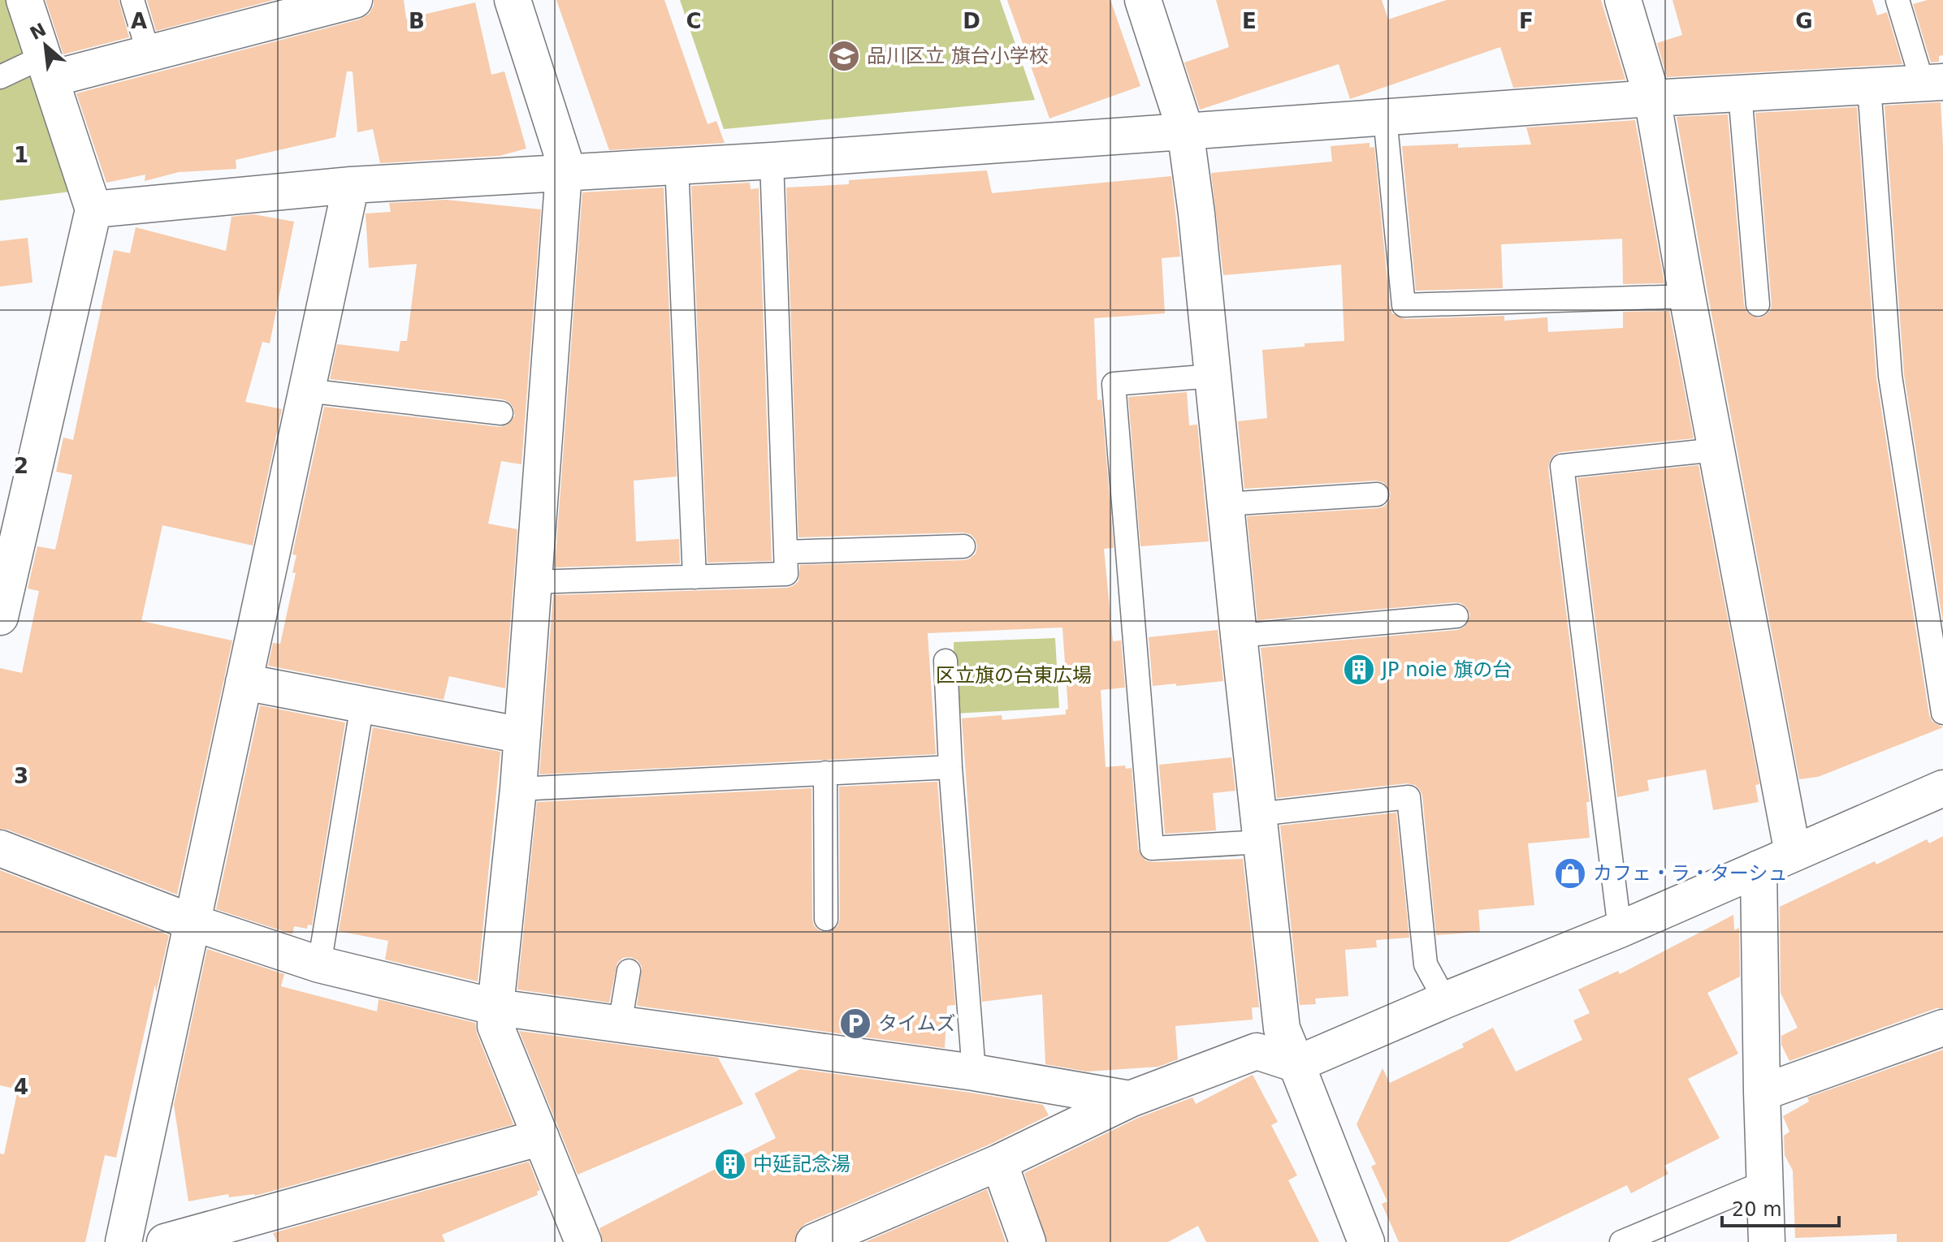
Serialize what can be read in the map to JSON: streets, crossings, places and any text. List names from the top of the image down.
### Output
{
  "parks": ["区立旗の台東広場"],
  "places": {
    "school or university": ["品川区立 旗台小学校"],
    "building": ["JP noie 旗の台", "中延記念湯"],
    "shop": ["カフェ・ラ・ターシュ"],
    "parking": ["タイムズ"]
  },
  "scale_bar": "20 m",
  "north": "top left",
  "grid": {
    "columns": [
      "A",
      "B",
      "C",
      "D",
      "E",
      "F",
      "G"
    ],
    "rows": [
      "1",
      "2",
      "3",
      "4"
    ]
  }
}
